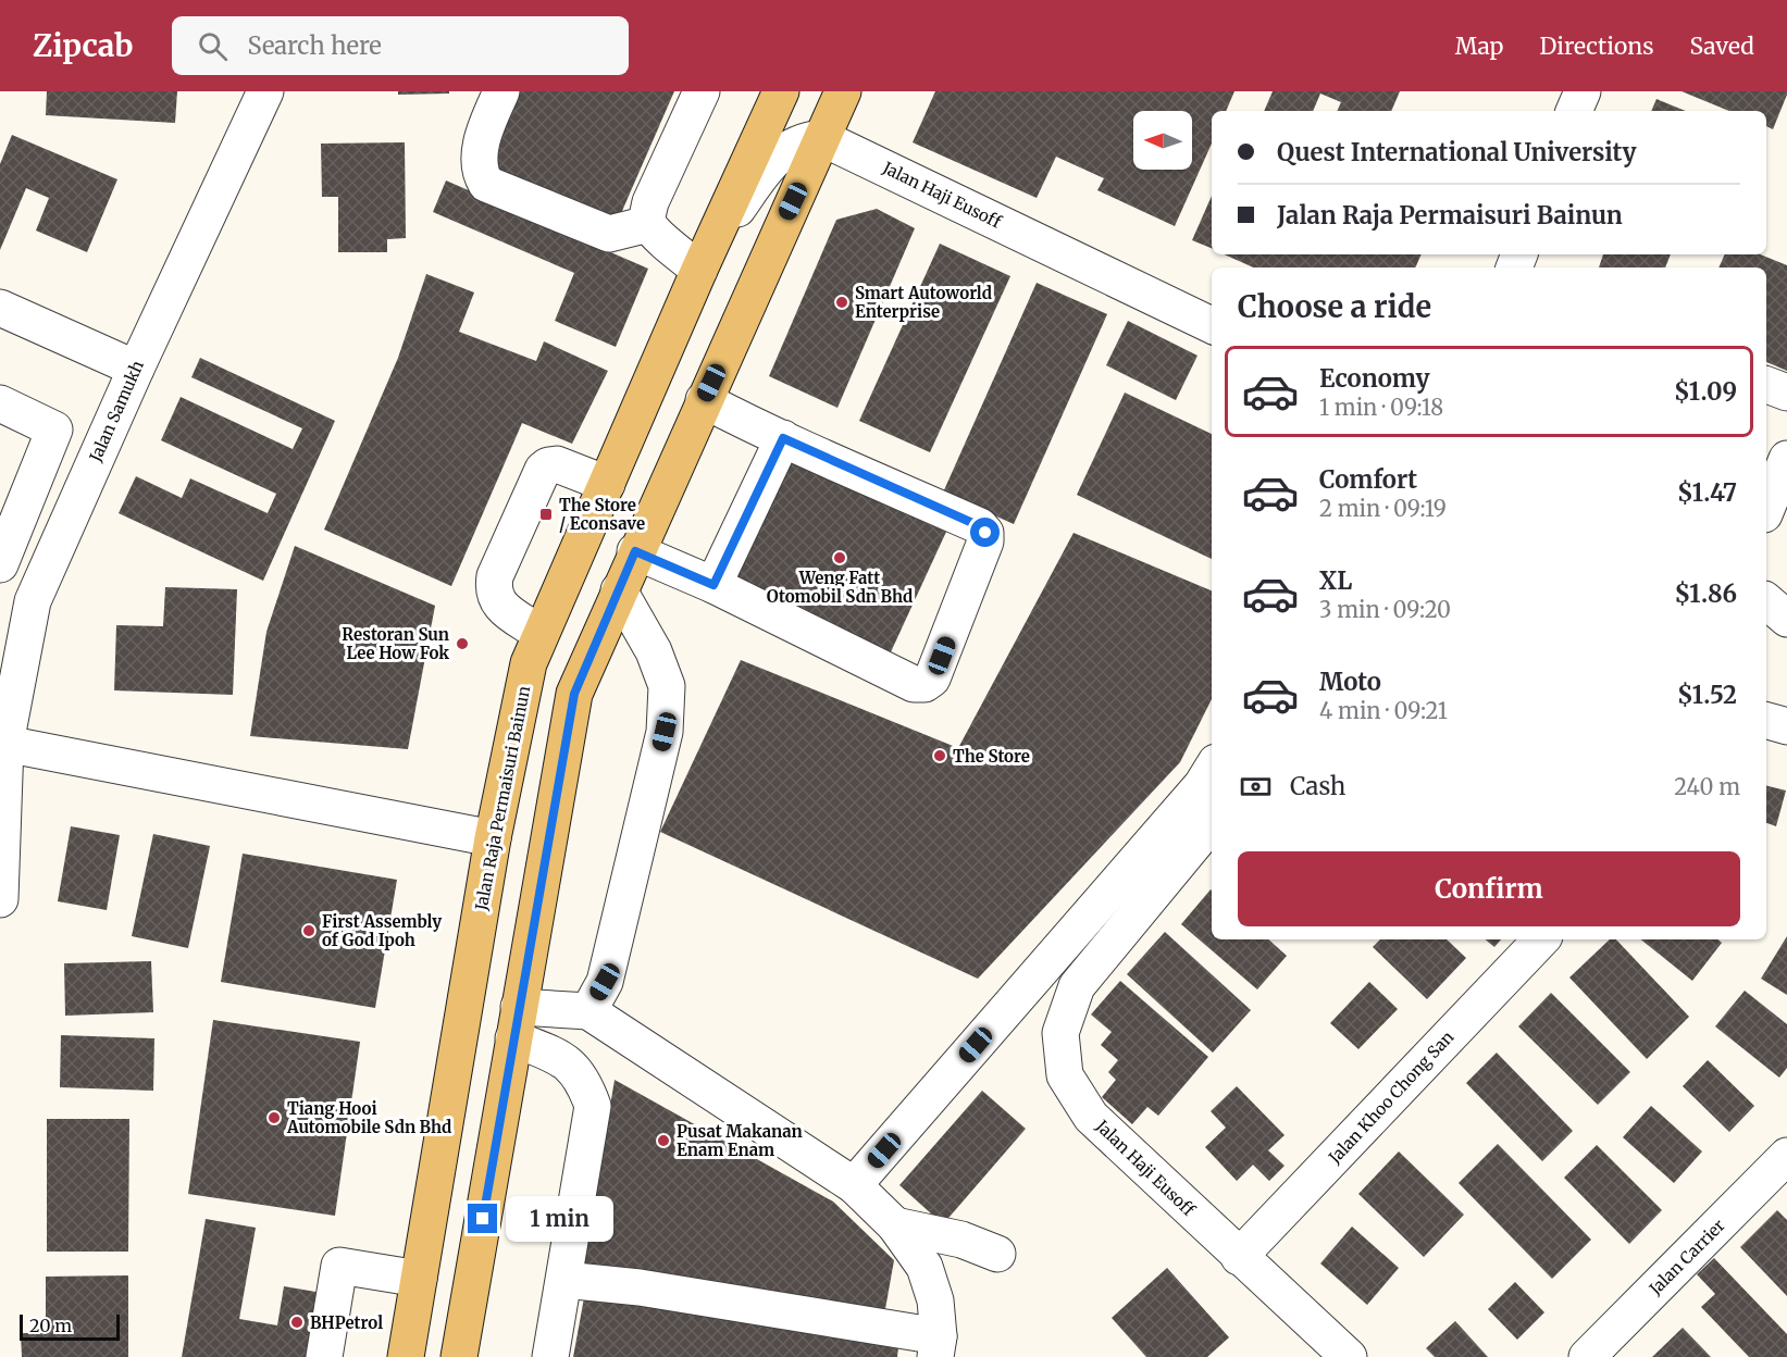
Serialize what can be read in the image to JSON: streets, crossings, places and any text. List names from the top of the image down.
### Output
{
  "streets": {
    "main road": ["Jalan Raja Permaisuri Bainun"],
    "street": [
      "Jalan Haji Eusoff",
      "Jalan Samukh",
      "Jalan Khoo Chong San",
      "Jalan Carrier"
    ]
  },
  "crossings": [
    ["Jalan Haji Eusoff", "Jalan Khoo Chong San"]
  ],
  "places": {
    "other": [
      "Smart Autoworld Enterprise",
      "Weng Fatt Otomobil Sdn Bhd",
      "Restoran Sun Lee How Fok",
      "The Store",
      "First Assembly of God Ipoh",
      "Tiang Hooi Automobile Sdn Bhd",
      "Pusat Makanan Enam Enam",
      "BHPetrol"
    ],
    "transit": ["The Store / Econsave"]
  },
  "scale_bar": "20 m",
  "north": "left",
  "page": {
    "header": "Zipcab",
    "search": "Search here",
    "nav": ["Map", "Directions", "Saved"],
    "banner": ["Quest International University", "Jalan Raja Permaisuri Bainun"],
    "heading": "Choose a ride",
    "list": [
      {
        "name": "Economy",
        "note": "1 min · 09:18",
        "value": "$1.09"
      },
      {
        "name": "Comfort",
        "note": "2 min · 09:19",
        "value": "$1.47"
      },
      {
        "name": "XL",
        "note": "3 min · 09:20",
        "value": "$1.86"
      },
      {
        "name": "Moto",
        "note": "4 min · 09:21",
        "value": "$1.52"
      }
    ],
    "pay": ["Cash", "240 m"],
    "buttons": "Confirm",
    "bubble": "1 min",
    "scale": "20 m"
  }
}
